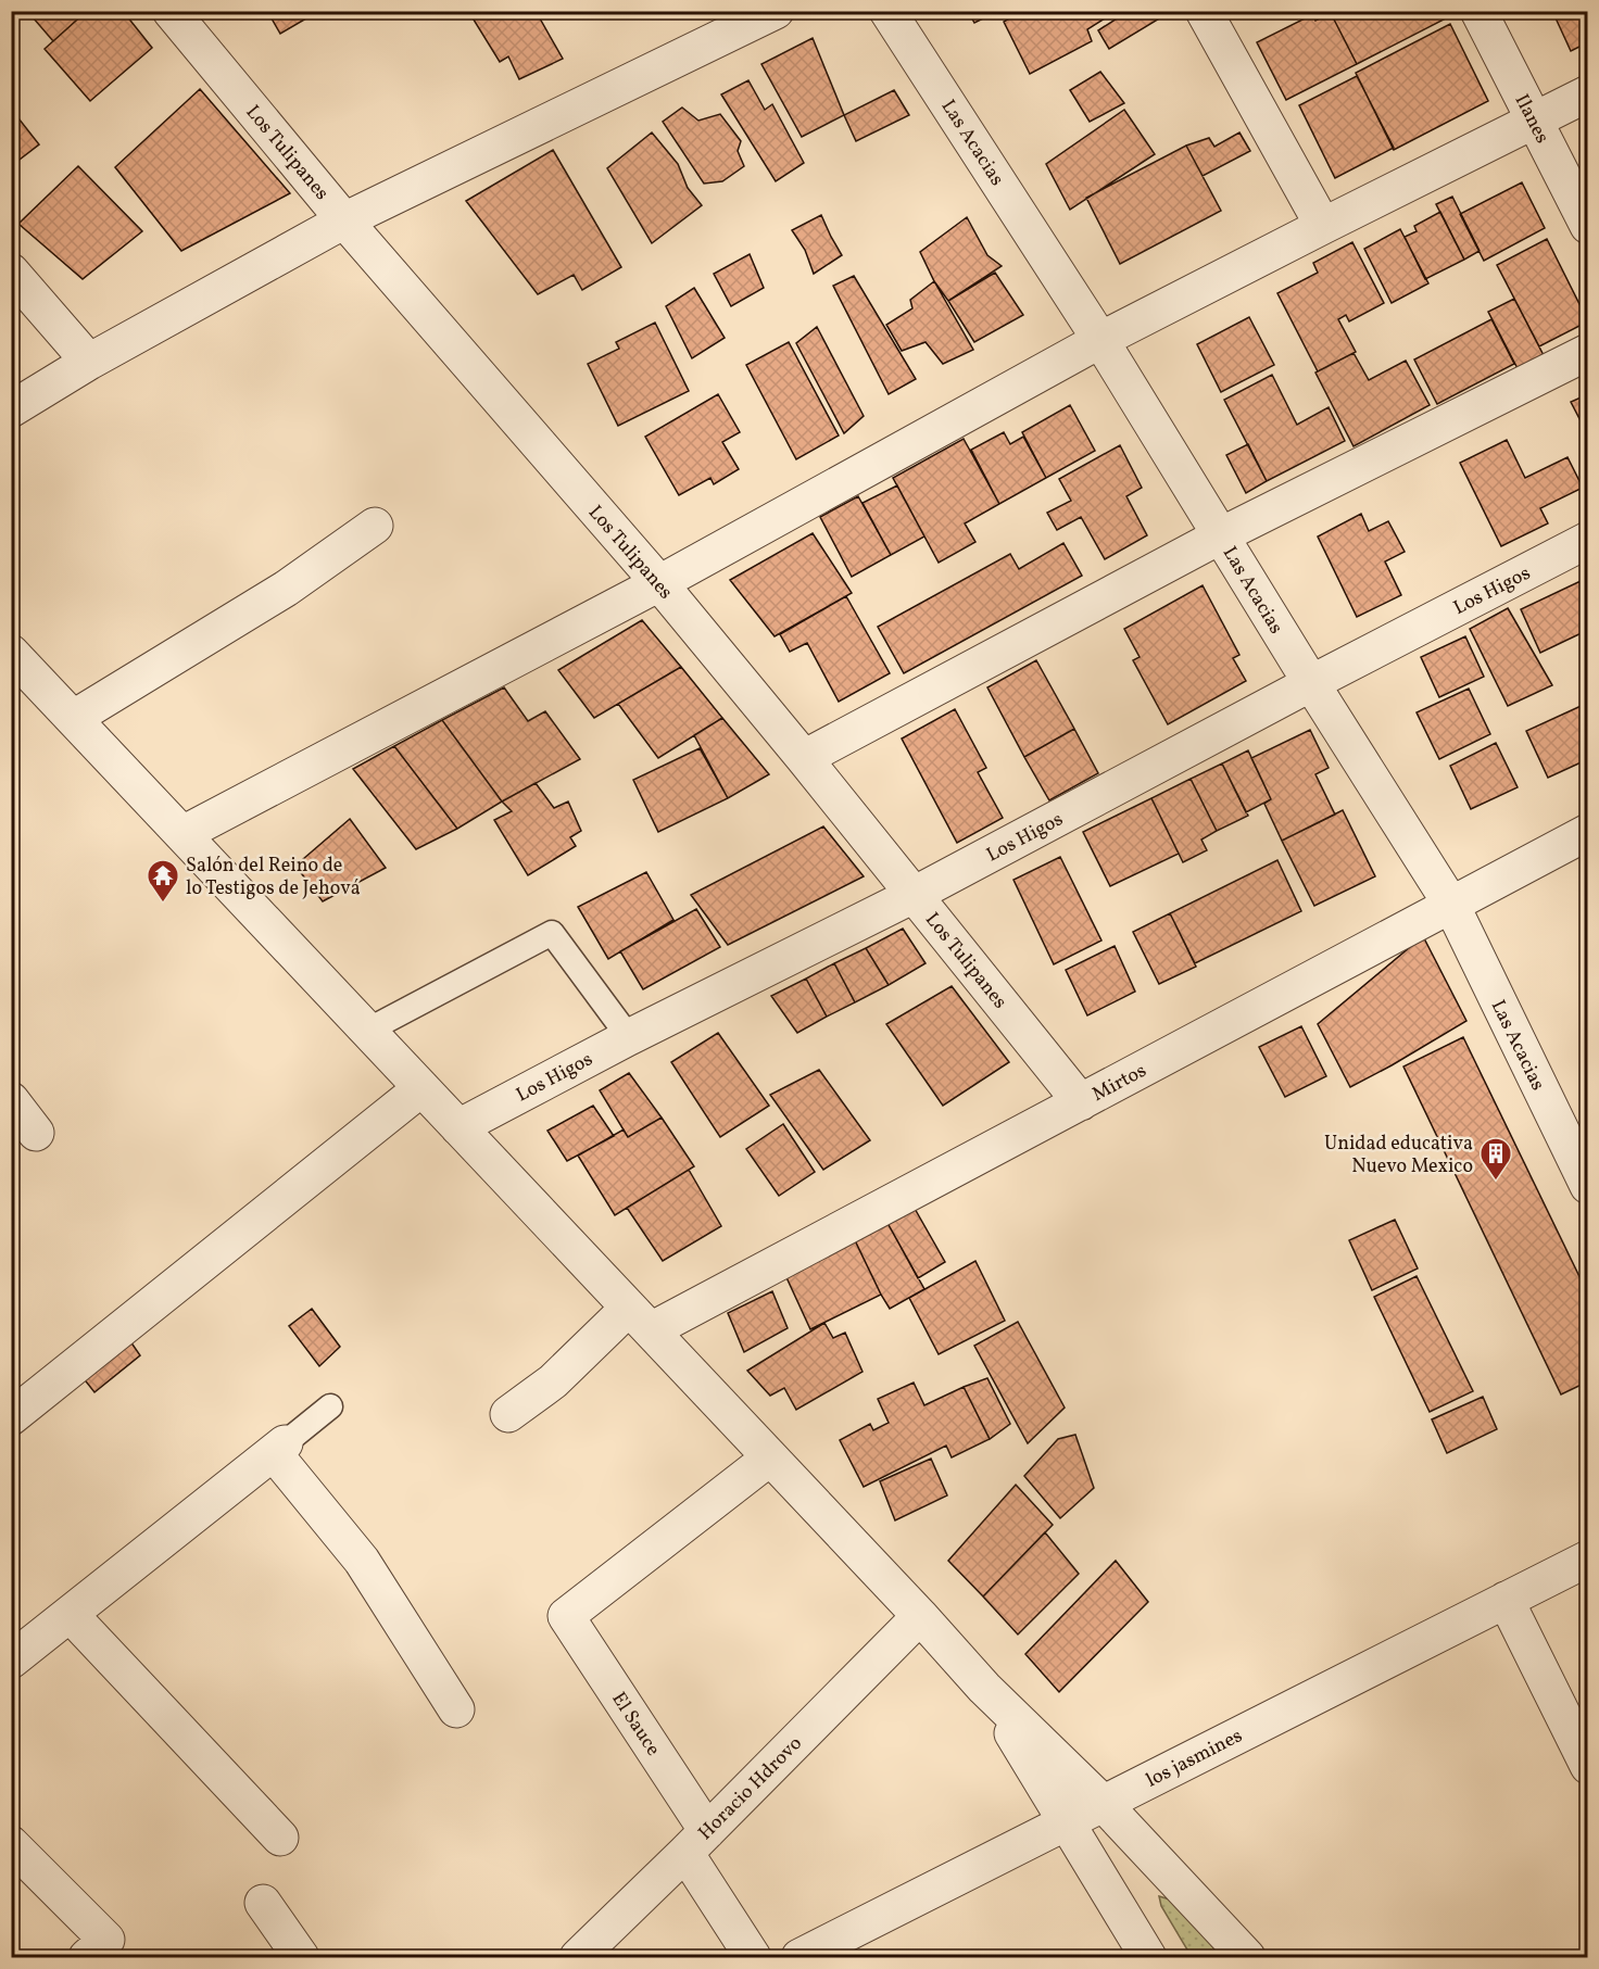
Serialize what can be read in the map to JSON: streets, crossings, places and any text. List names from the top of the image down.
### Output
{
  "streets": {
    "street": [
      "Ilanes",
      "Las Acacias",
      "Los Tulipanes",
      "Los Higos",
      "Mirtos",
      "El Sauce",
      "los jasmines",
      "Horacio Hdrovo"
    ]
  },
  "crossings": [
    ["Las Acacias", "Los Higos"],
    ["Las Acacias", "Mirtos"],
    ["Los Tulipanes", "Los Higos"],
    ["Los Tulipanes", "Mirtos"],
    ["El Sauce", "Horacio Hdrovo"]
  ],
  "places": {
    "temple": ["Salón del Reino de lo Testigos de Jehová"],
    "building": ["Unidad educativa Nuevo Mexico"]
  }
}
